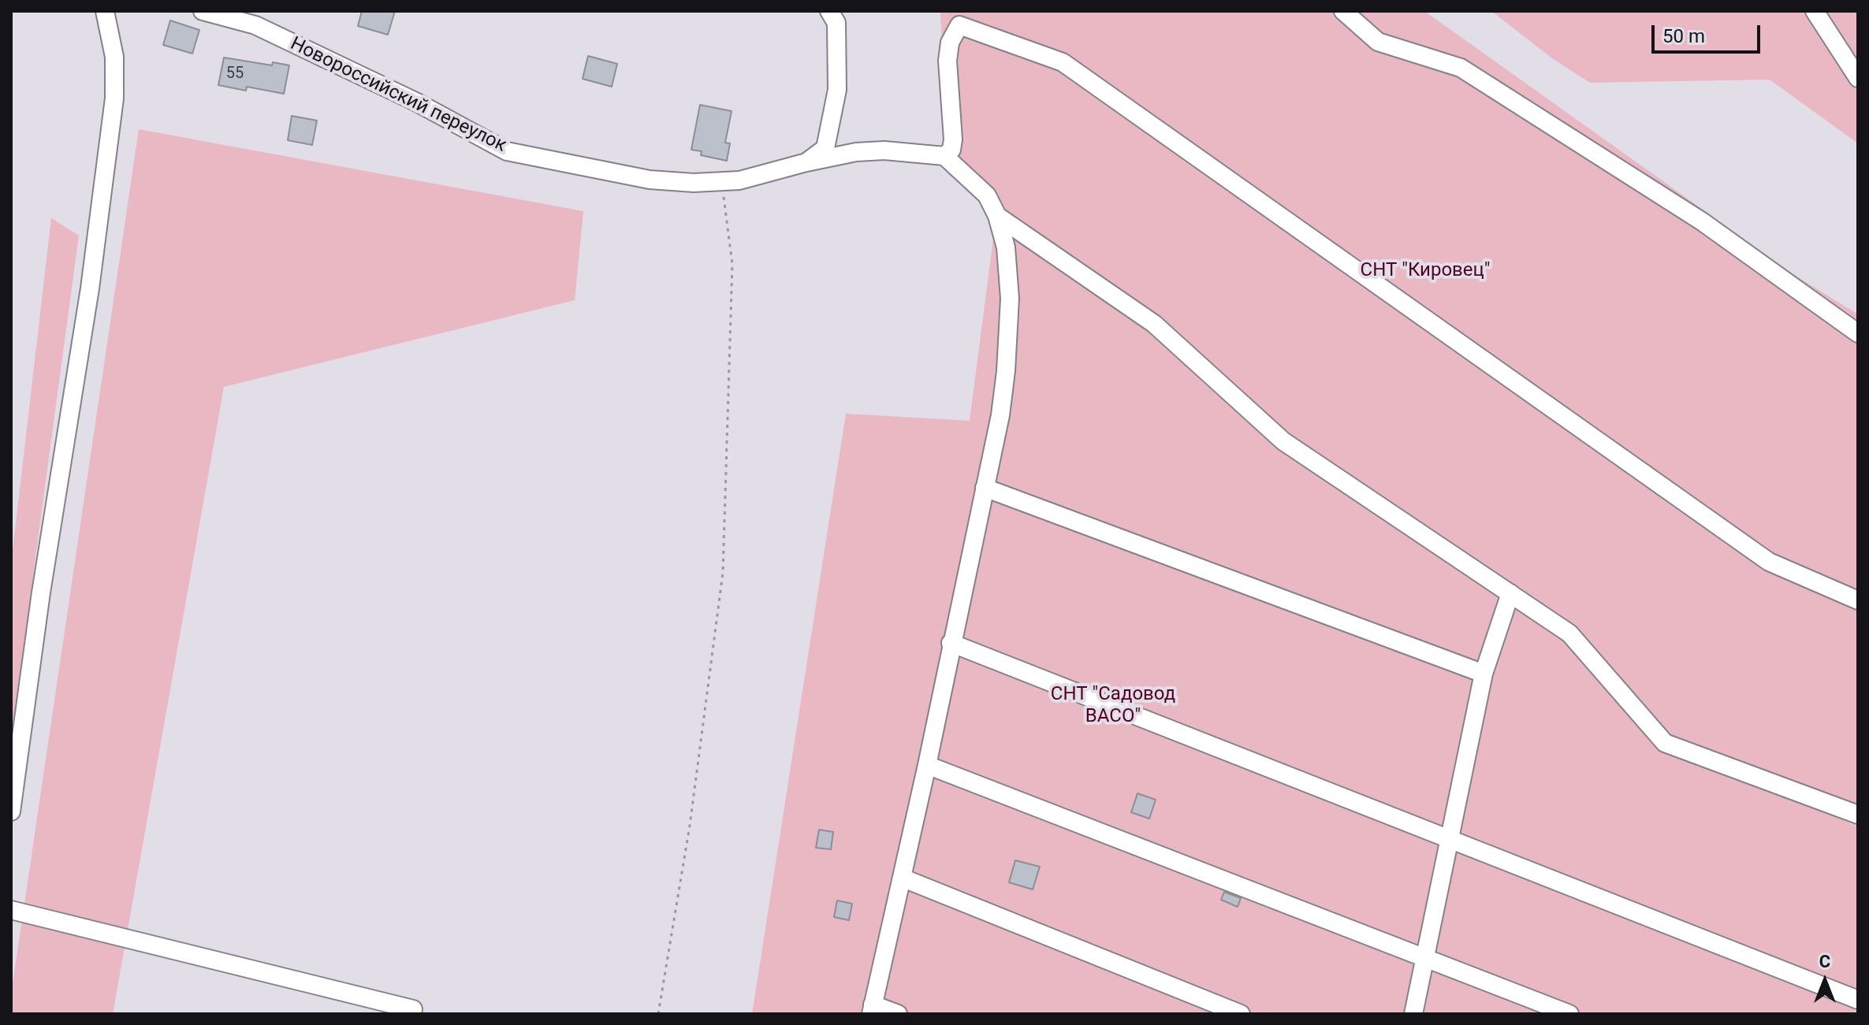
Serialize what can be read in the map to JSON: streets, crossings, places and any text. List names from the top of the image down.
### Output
{
  "streets": {
    "street": ["Новороссийский переулок"]
  },
  "parks": ["СНТ \"Кировец\"", "СНТ \"Садовод ВАСО\""],
  "house_numbers": ["55"],
  "scale_bar": "50 m",
  "north": "top"
}
